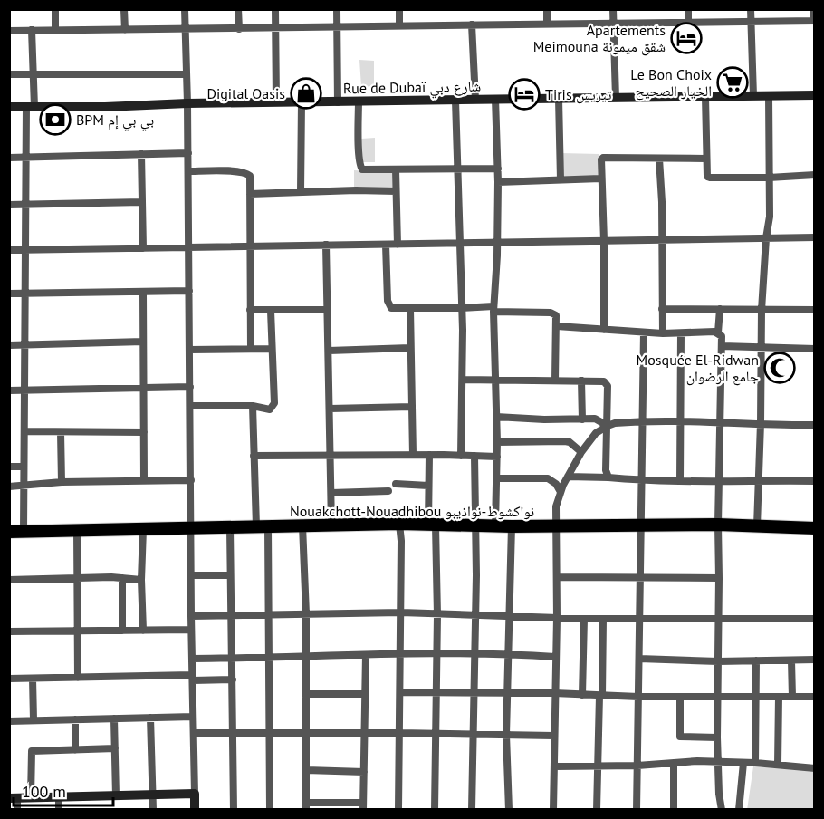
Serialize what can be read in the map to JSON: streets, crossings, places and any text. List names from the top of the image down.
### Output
{
  "streets": {
    "highway": ["Nouakchott-Nouadhibou نواكشوط-نواذيبو"],
    "street": ["Rue de Dubaï شارع دبي"]
  },
  "places": {
    "hotel": ["Apartements Meimouna شقق ميمونة", "Tiris تيريس"],
    "supermarket": ["Le Bon Choix الخيار الصحيح"],
    "shop": ["Digital Oasis"],
    "bank": ["BPM بي بي إم"],
    "mosque": ["Mosquée El-Ridwan جامع الرضوان"]
  },
  "scale_bar": "100 m"
}
